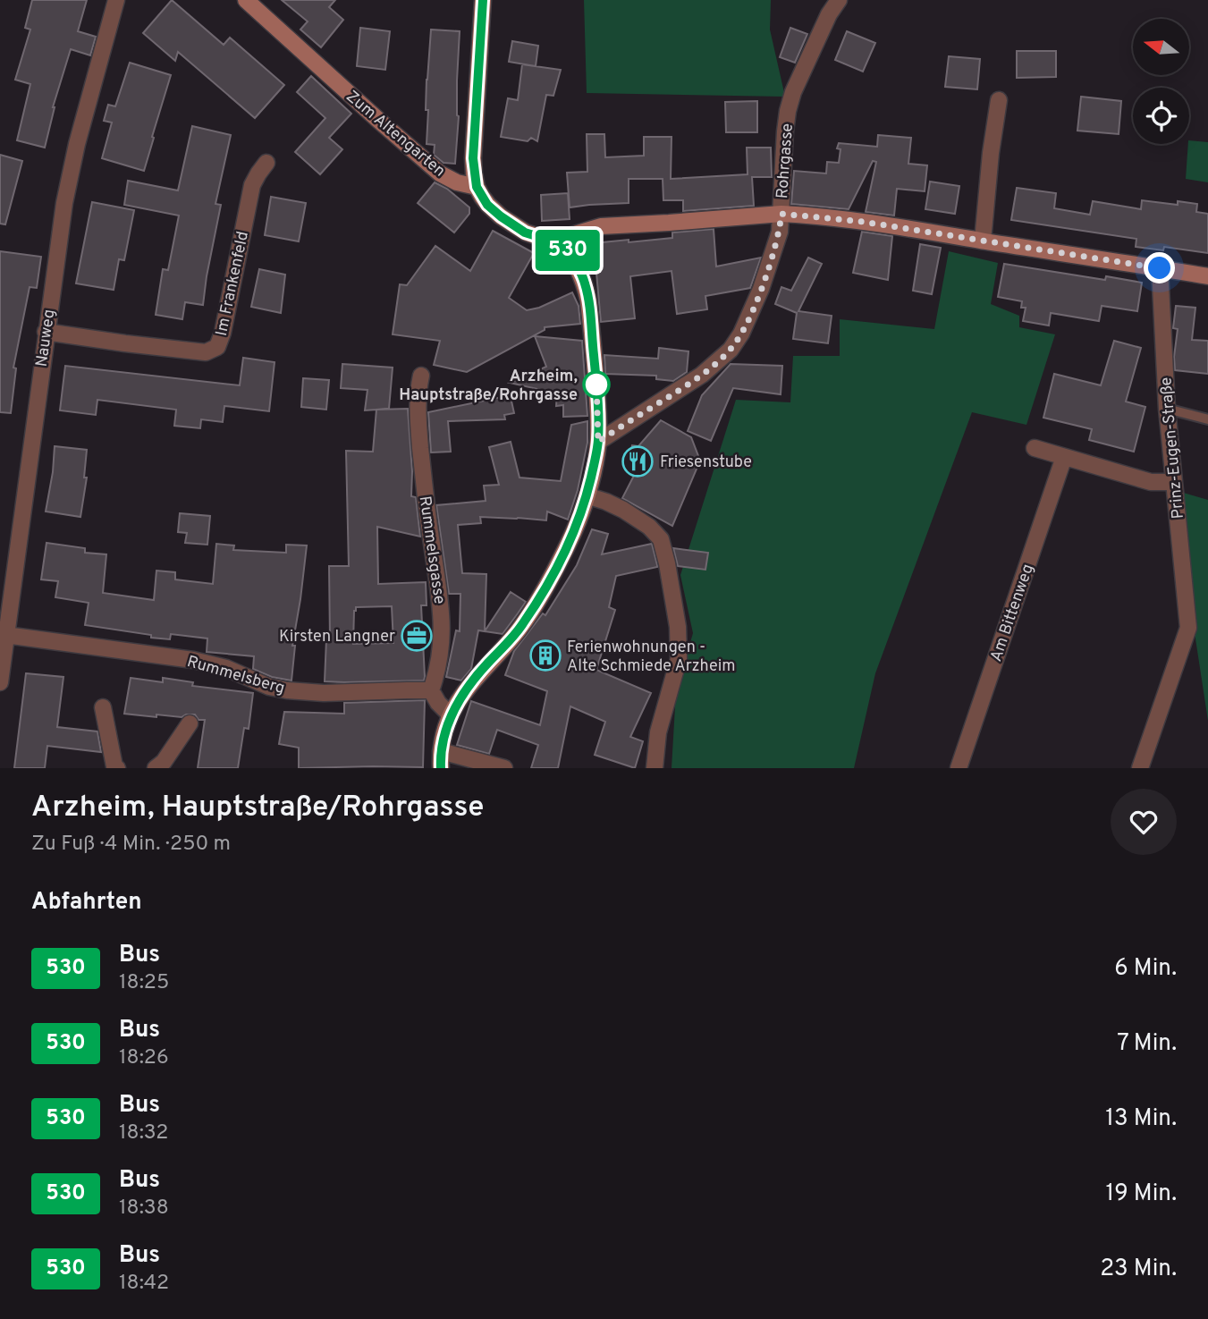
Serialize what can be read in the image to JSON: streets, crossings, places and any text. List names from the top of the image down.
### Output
{
  "streets": {
    "street": [
      "Zum Altengarten",
      "Rohrgasse",
      "Im Frankenfeld",
      "Nauweg",
      "Prinz-Eugen-Straße",
      "Rummelsgasse",
      "Am Bittenweg",
      "Rummelsberg"
    ]
  },
  "crossings": [
    ["Im Frankenfeld", "Nauweg"],
    ["Nauweg", "Rummelsberg"],
    ["Rummelsgasse", "Rummelsberg"]
  ],
  "places": {
    "other": ["Arzheim, Hauptstraße/Rohrgasse"],
    "restaurant": ["Friesenstube"],
    "office": ["Kirsten Langner"],
    "building": ["Ferienwohnungen - Alte Schmiede Arzheim"]
  },
  "lines": ["bus line 530"],
  "north": "left",
  "page": {
    "on_map": "530",
    "heading": [
      ["Arzheim, Hauptstraße/Rohrgasse", "Zu Fuß · 4 Min. · 250 m"],
      "Abfahrten"
    ],
    "list": [
      {
        "mark": "530",
        "name": "Bus",
        "note": "18:25",
        "value": "6 Min."
      },
      {
        "mark": "530",
        "name": "Bus",
        "note": "18:26",
        "value": "7 Min."
      },
      {
        "mark": "530",
        "name": "Bus",
        "note": "18:32",
        "value": "13 Min."
      },
      {
        "mark": "530",
        "name": "Bus",
        "note": "18:38",
        "value": "19 Min."
      },
      {
        "mark": "530",
        "name": "Bus",
        "note": "18:42",
        "value": "23 Min."
      }
    ]
  }
}
